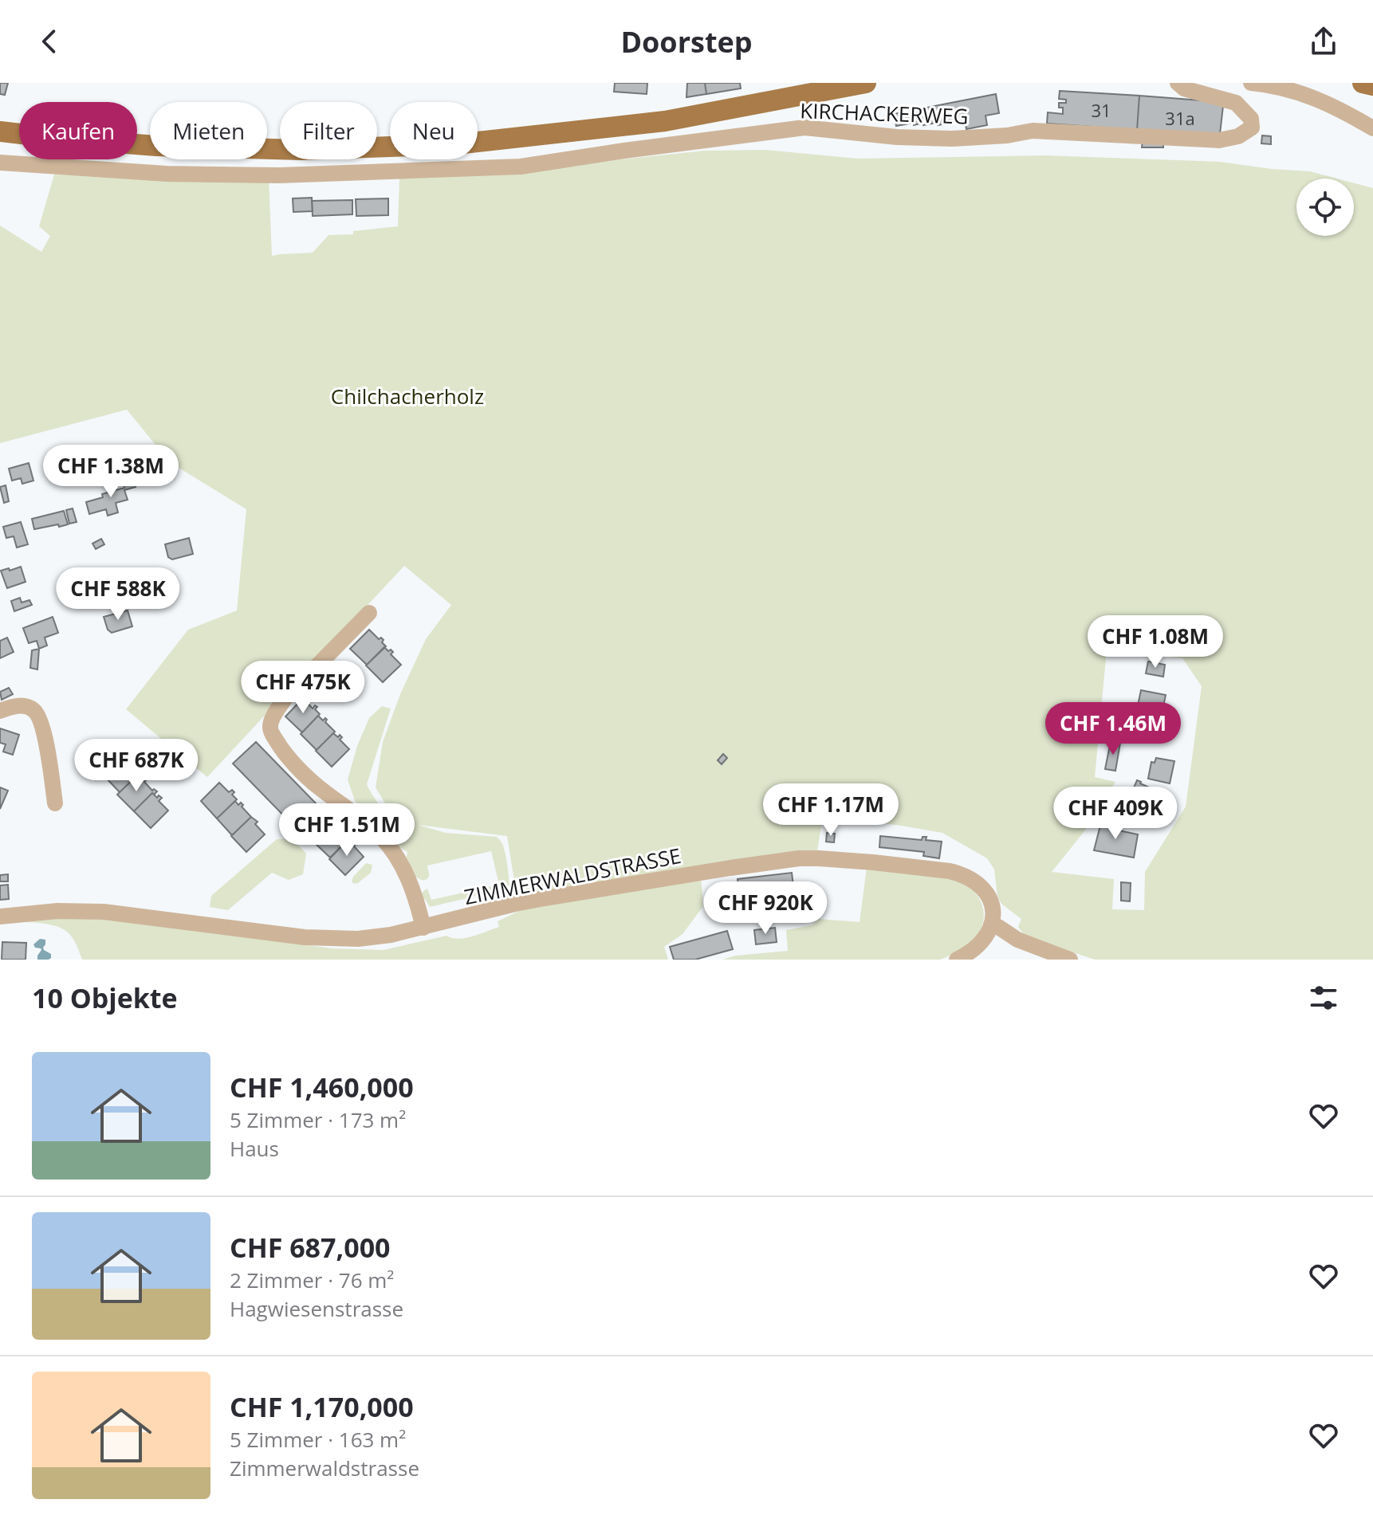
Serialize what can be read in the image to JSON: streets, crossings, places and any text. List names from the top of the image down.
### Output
{
  "streets": {
    "street": ["KIRCHACKERWEG", "ZIMMERWALDSTRASSE"]
  },
  "parks": ["Chilchacherholz"],
  "house_numbers": ["31", "31a"],
  "page": {
    "header": "Doorstep",
    "chip": [
      "Kaufen",
      "Mieten",
      "Filter",
      "Neu"
    ],
    "price": [
      "CHF 1.38M",
      "CHF 588K",
      "CHF 1.08M",
      "CHF 475K",
      "CHF 1.46M",
      "CHF 687K",
      "CHF 1.17M",
      "CHF 409K",
      "CHF 1.51M",
      "CHF 920K"
    ],
    "heading": "10 Objekte",
    "list": [
      {
        "name": "CHF 1,460,000",
        "note": "5 Zimmer · 173 m² · Haus"
      },
      {
        "name": "CHF 687,000",
        "note": "2 Zimmer · 76 m² · Hagwiesenstrasse"
      },
      {
        "name": "CHF 1,170,000",
        "note": "5 Zimmer · 163 m² · Zimmerwaldstrasse"
      }
    ]
  }
}
